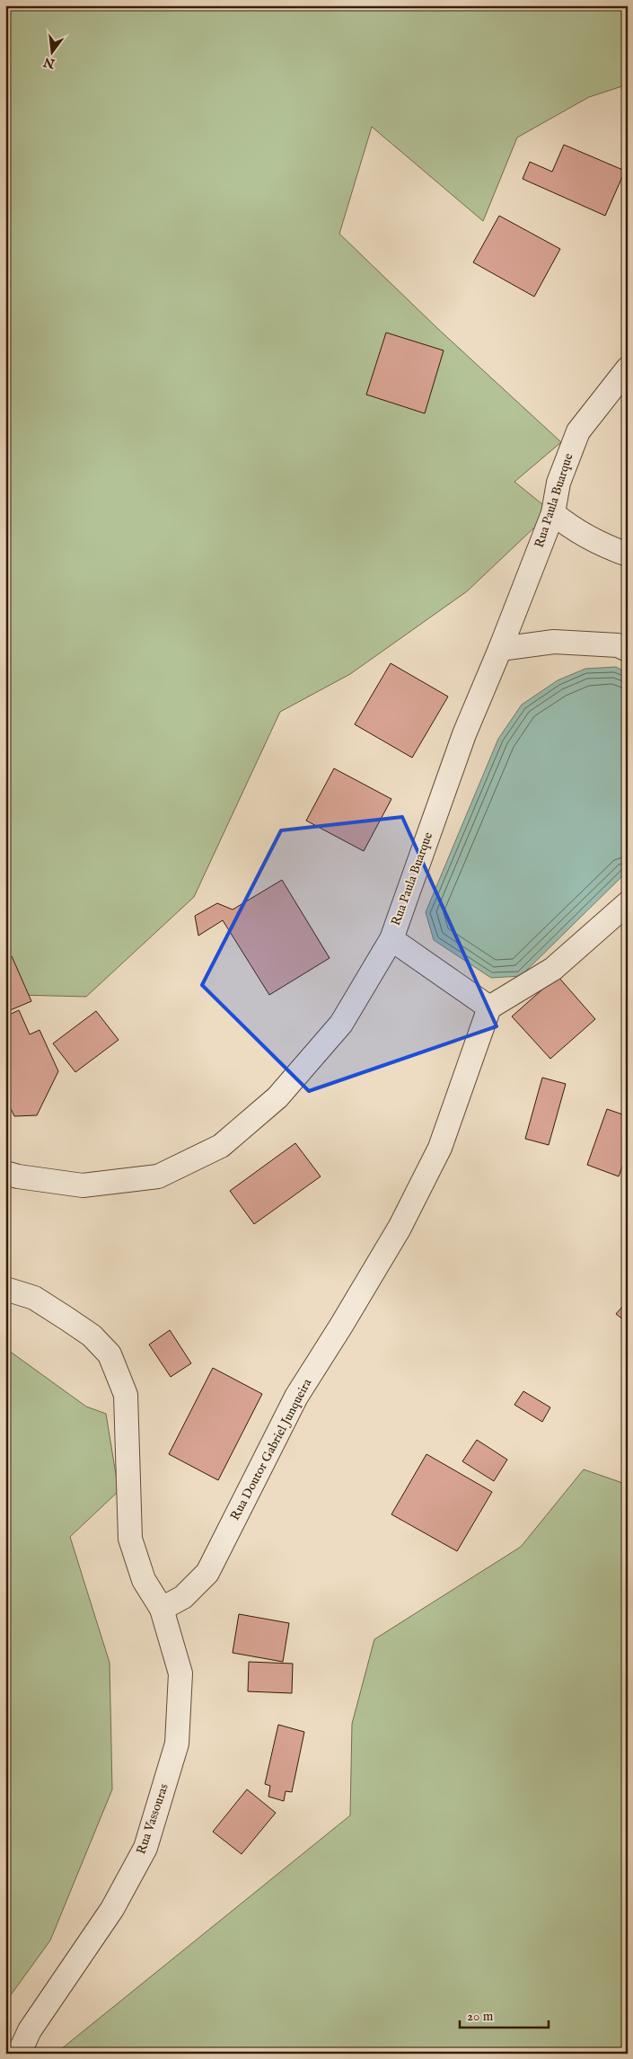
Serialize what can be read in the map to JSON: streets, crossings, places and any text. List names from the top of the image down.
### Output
{
  "streets": {
    "street": ["Rua Paula Buarque", "Rua Doutor Gabriel Junqueira", "Rua Vassouras"]
  },
  "crossings": [
    ["Rua Doutor Gabriel Junqueira", "Rua Vassouras"]
  ],
  "scale_bar": "20 m",
  "north": "bottom"
}
